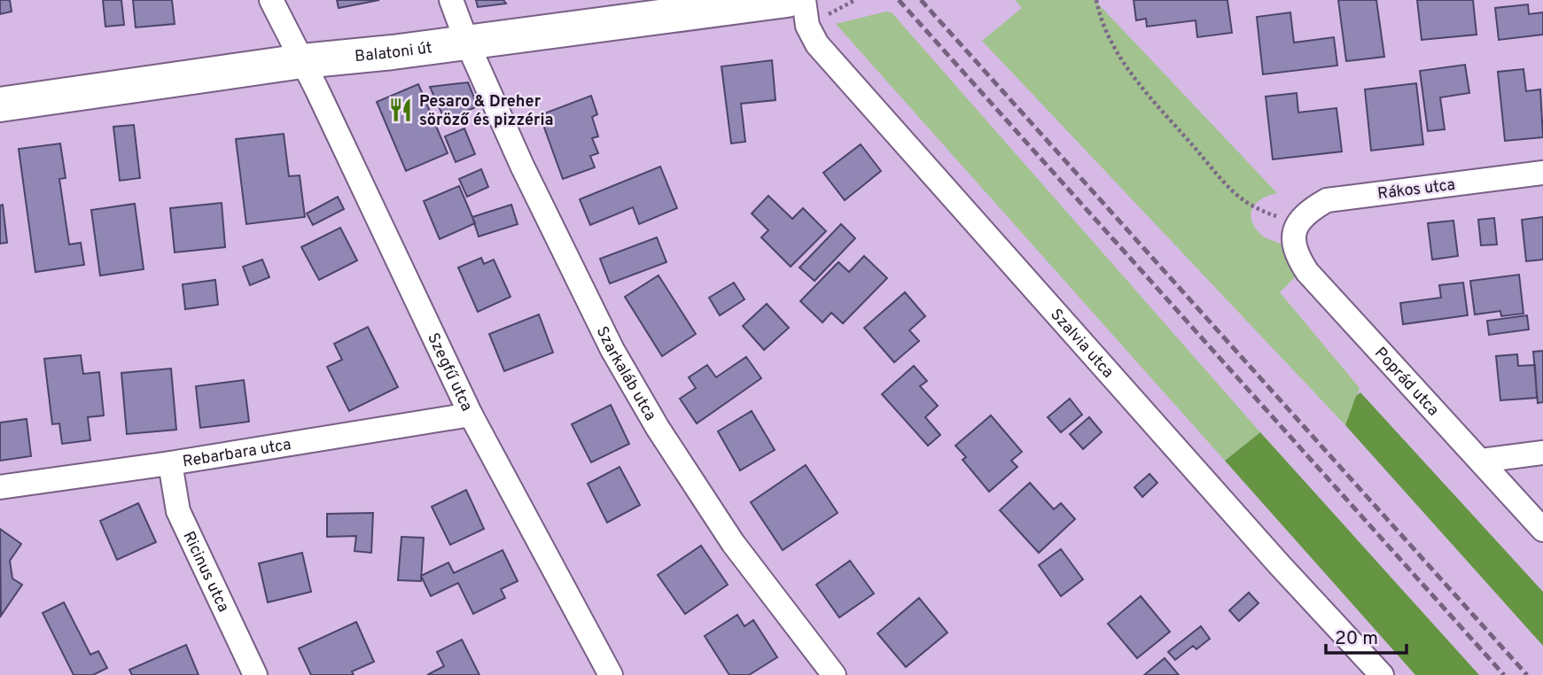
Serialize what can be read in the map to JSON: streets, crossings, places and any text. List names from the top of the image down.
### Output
{
  "streets": {
    "main road": ["Balatoni út"],
    "street": [
      "Rákos utca",
      "Szalvia utca",
      "Szegfű utca",
      "Szarkaláb utca",
      "Poprád utca",
      "Rebarbara utca",
      "Ricinus utca"
    ]
  },
  "crossings": [
    ["Balatoni út", "Szegfű utca"],
    ["Balatoni út", "Szarkaláb utca"],
    ["Rákos utca", "Poprád utca"],
    ["Szegfű utca", "Rebarbara utca"],
    ["Rebarbara utca", "Ricinus utca"]
  ],
  "places": {
    "restaurant": ["Pesaro & Dreher söröző és pizzéria"]
  },
  "scale_bar": "20 m"
}
